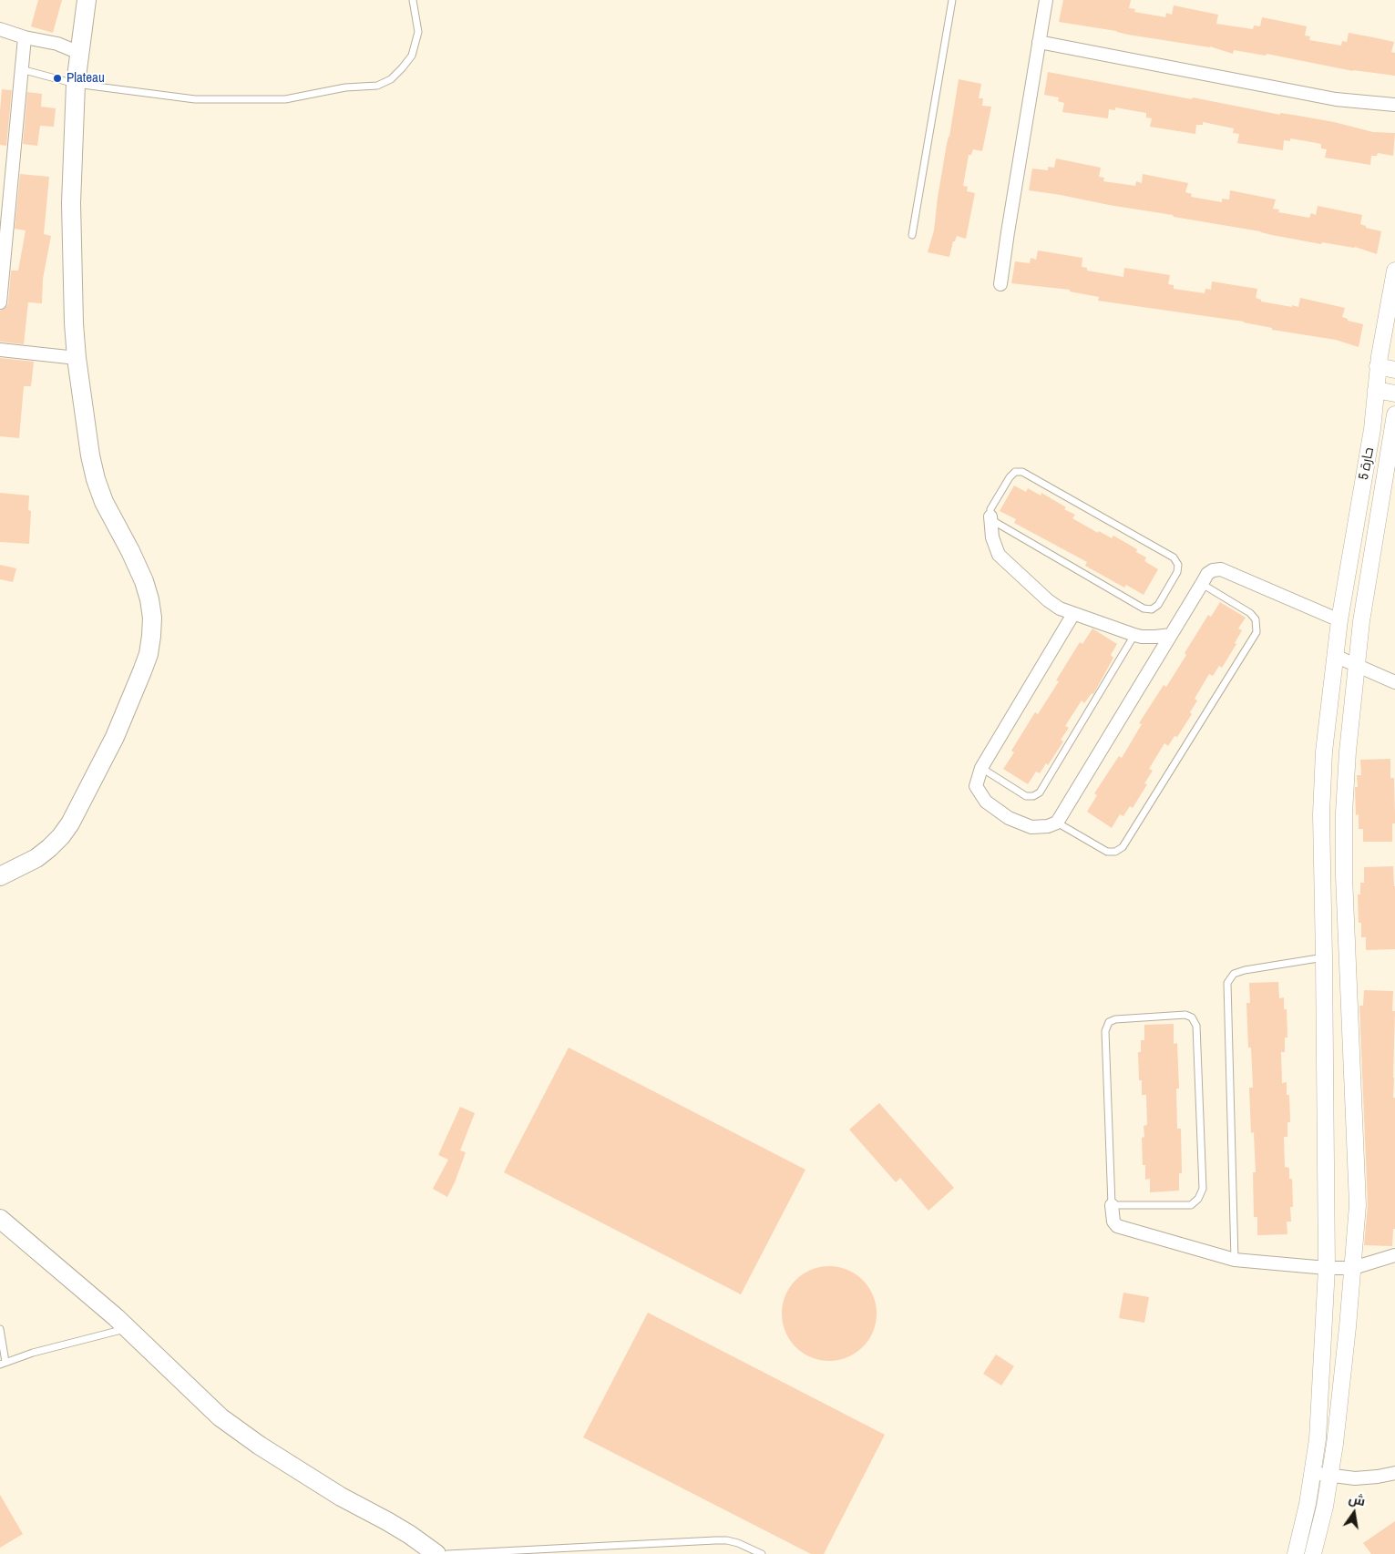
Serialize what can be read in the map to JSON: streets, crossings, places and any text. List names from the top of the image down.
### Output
{
  "streets": {
    "street": ["حارة 5"]
  },
  "places": ["Plateau"],
  "north": "top"
}
